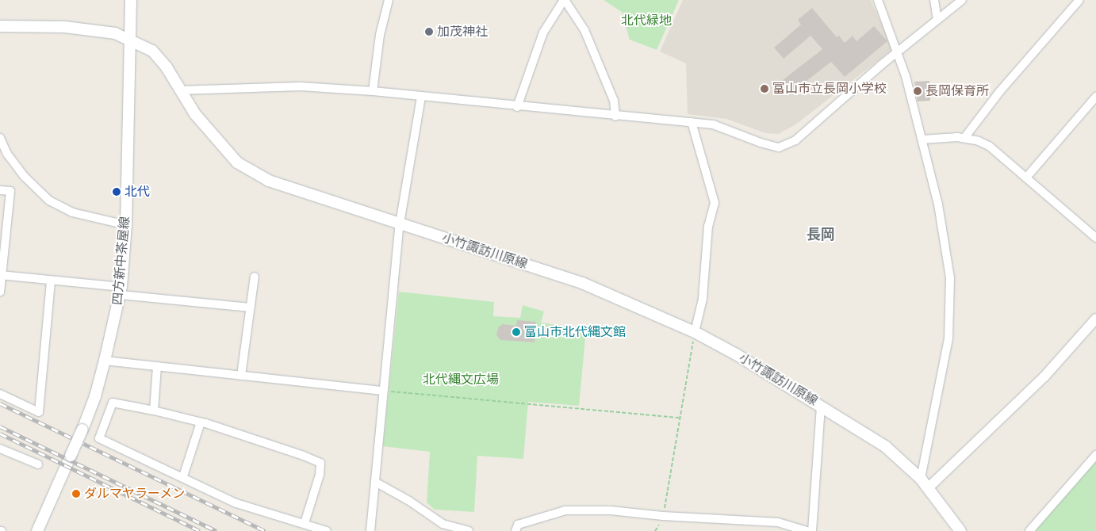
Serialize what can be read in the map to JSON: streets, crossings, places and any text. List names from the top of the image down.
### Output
{
  "streets": {
    "main road": ["小竹諏訪川原線", "四方新中茶屋線"]
  },
  "crossings": [
    ["小竹諏訪川原線", "四方新中茶屋線"]
  ],
  "districts": ["長岡"],
  "parks": ["北代緑地", "北代縄文広場"],
  "places": [
    "加茂神社",
    "富山市立長岡小学校",
    "長岡保育所",
    "北代",
    "富山市北代縄文館",
    "ダルマヤラーメン"
  ]
}
